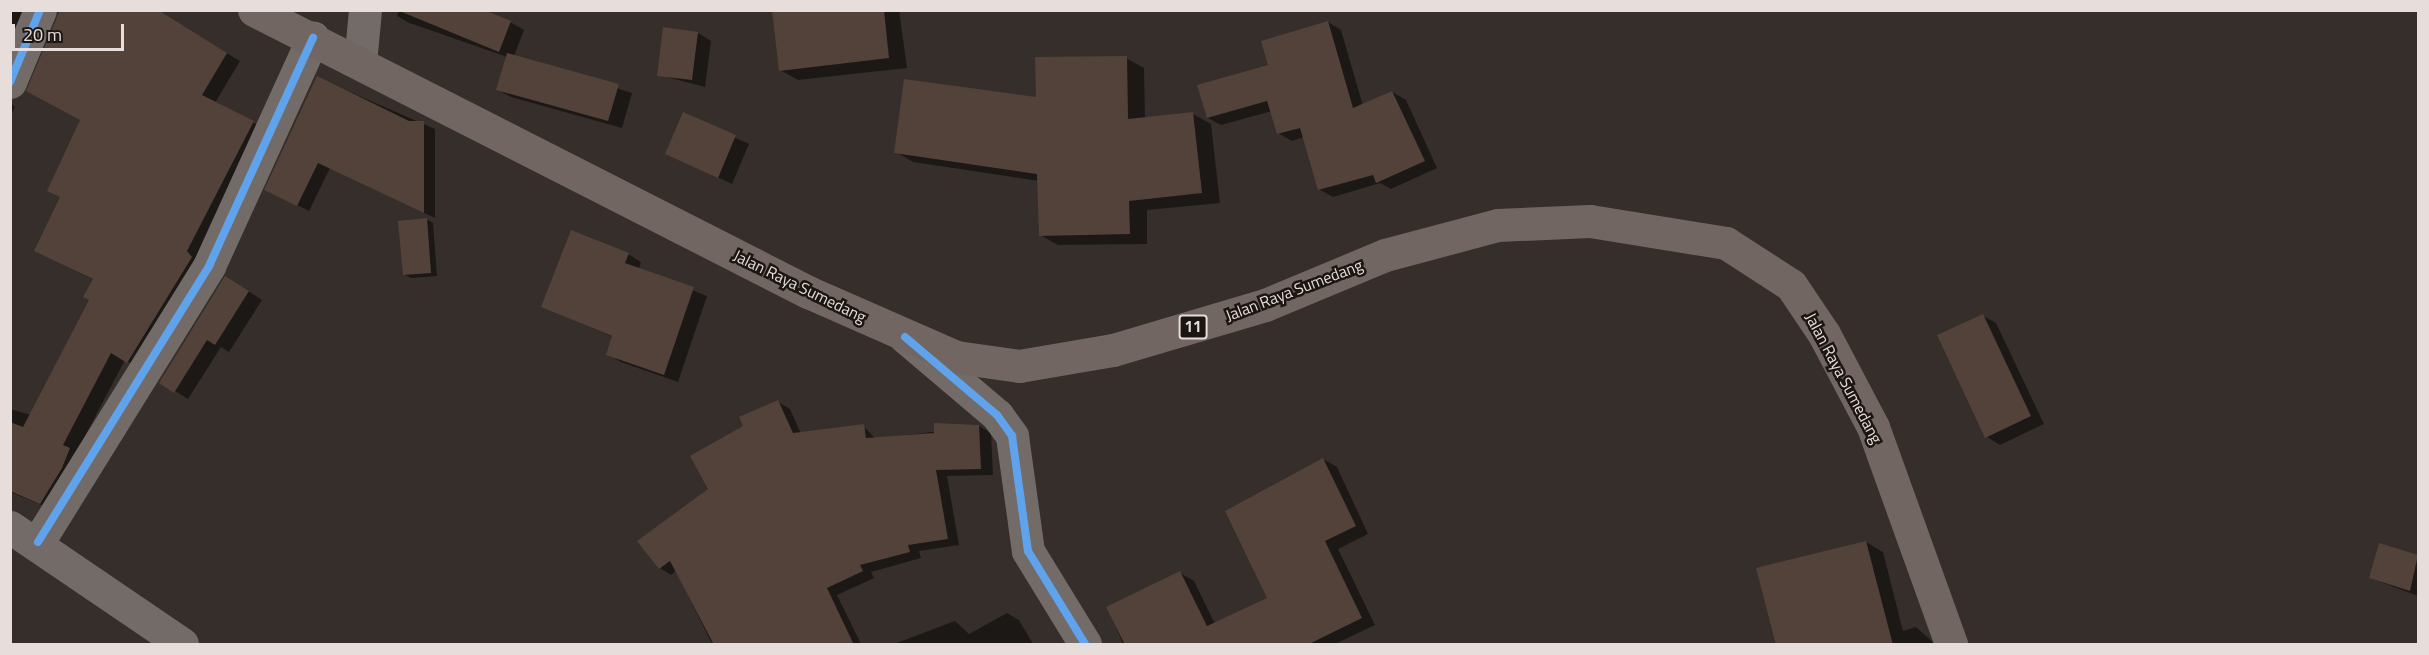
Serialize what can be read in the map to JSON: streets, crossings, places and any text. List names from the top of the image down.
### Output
{
  "streets": {
    "highway": ["Jalan Raya Sumedang", "11"]
  },
  "scale_bar": "20 m"
}
